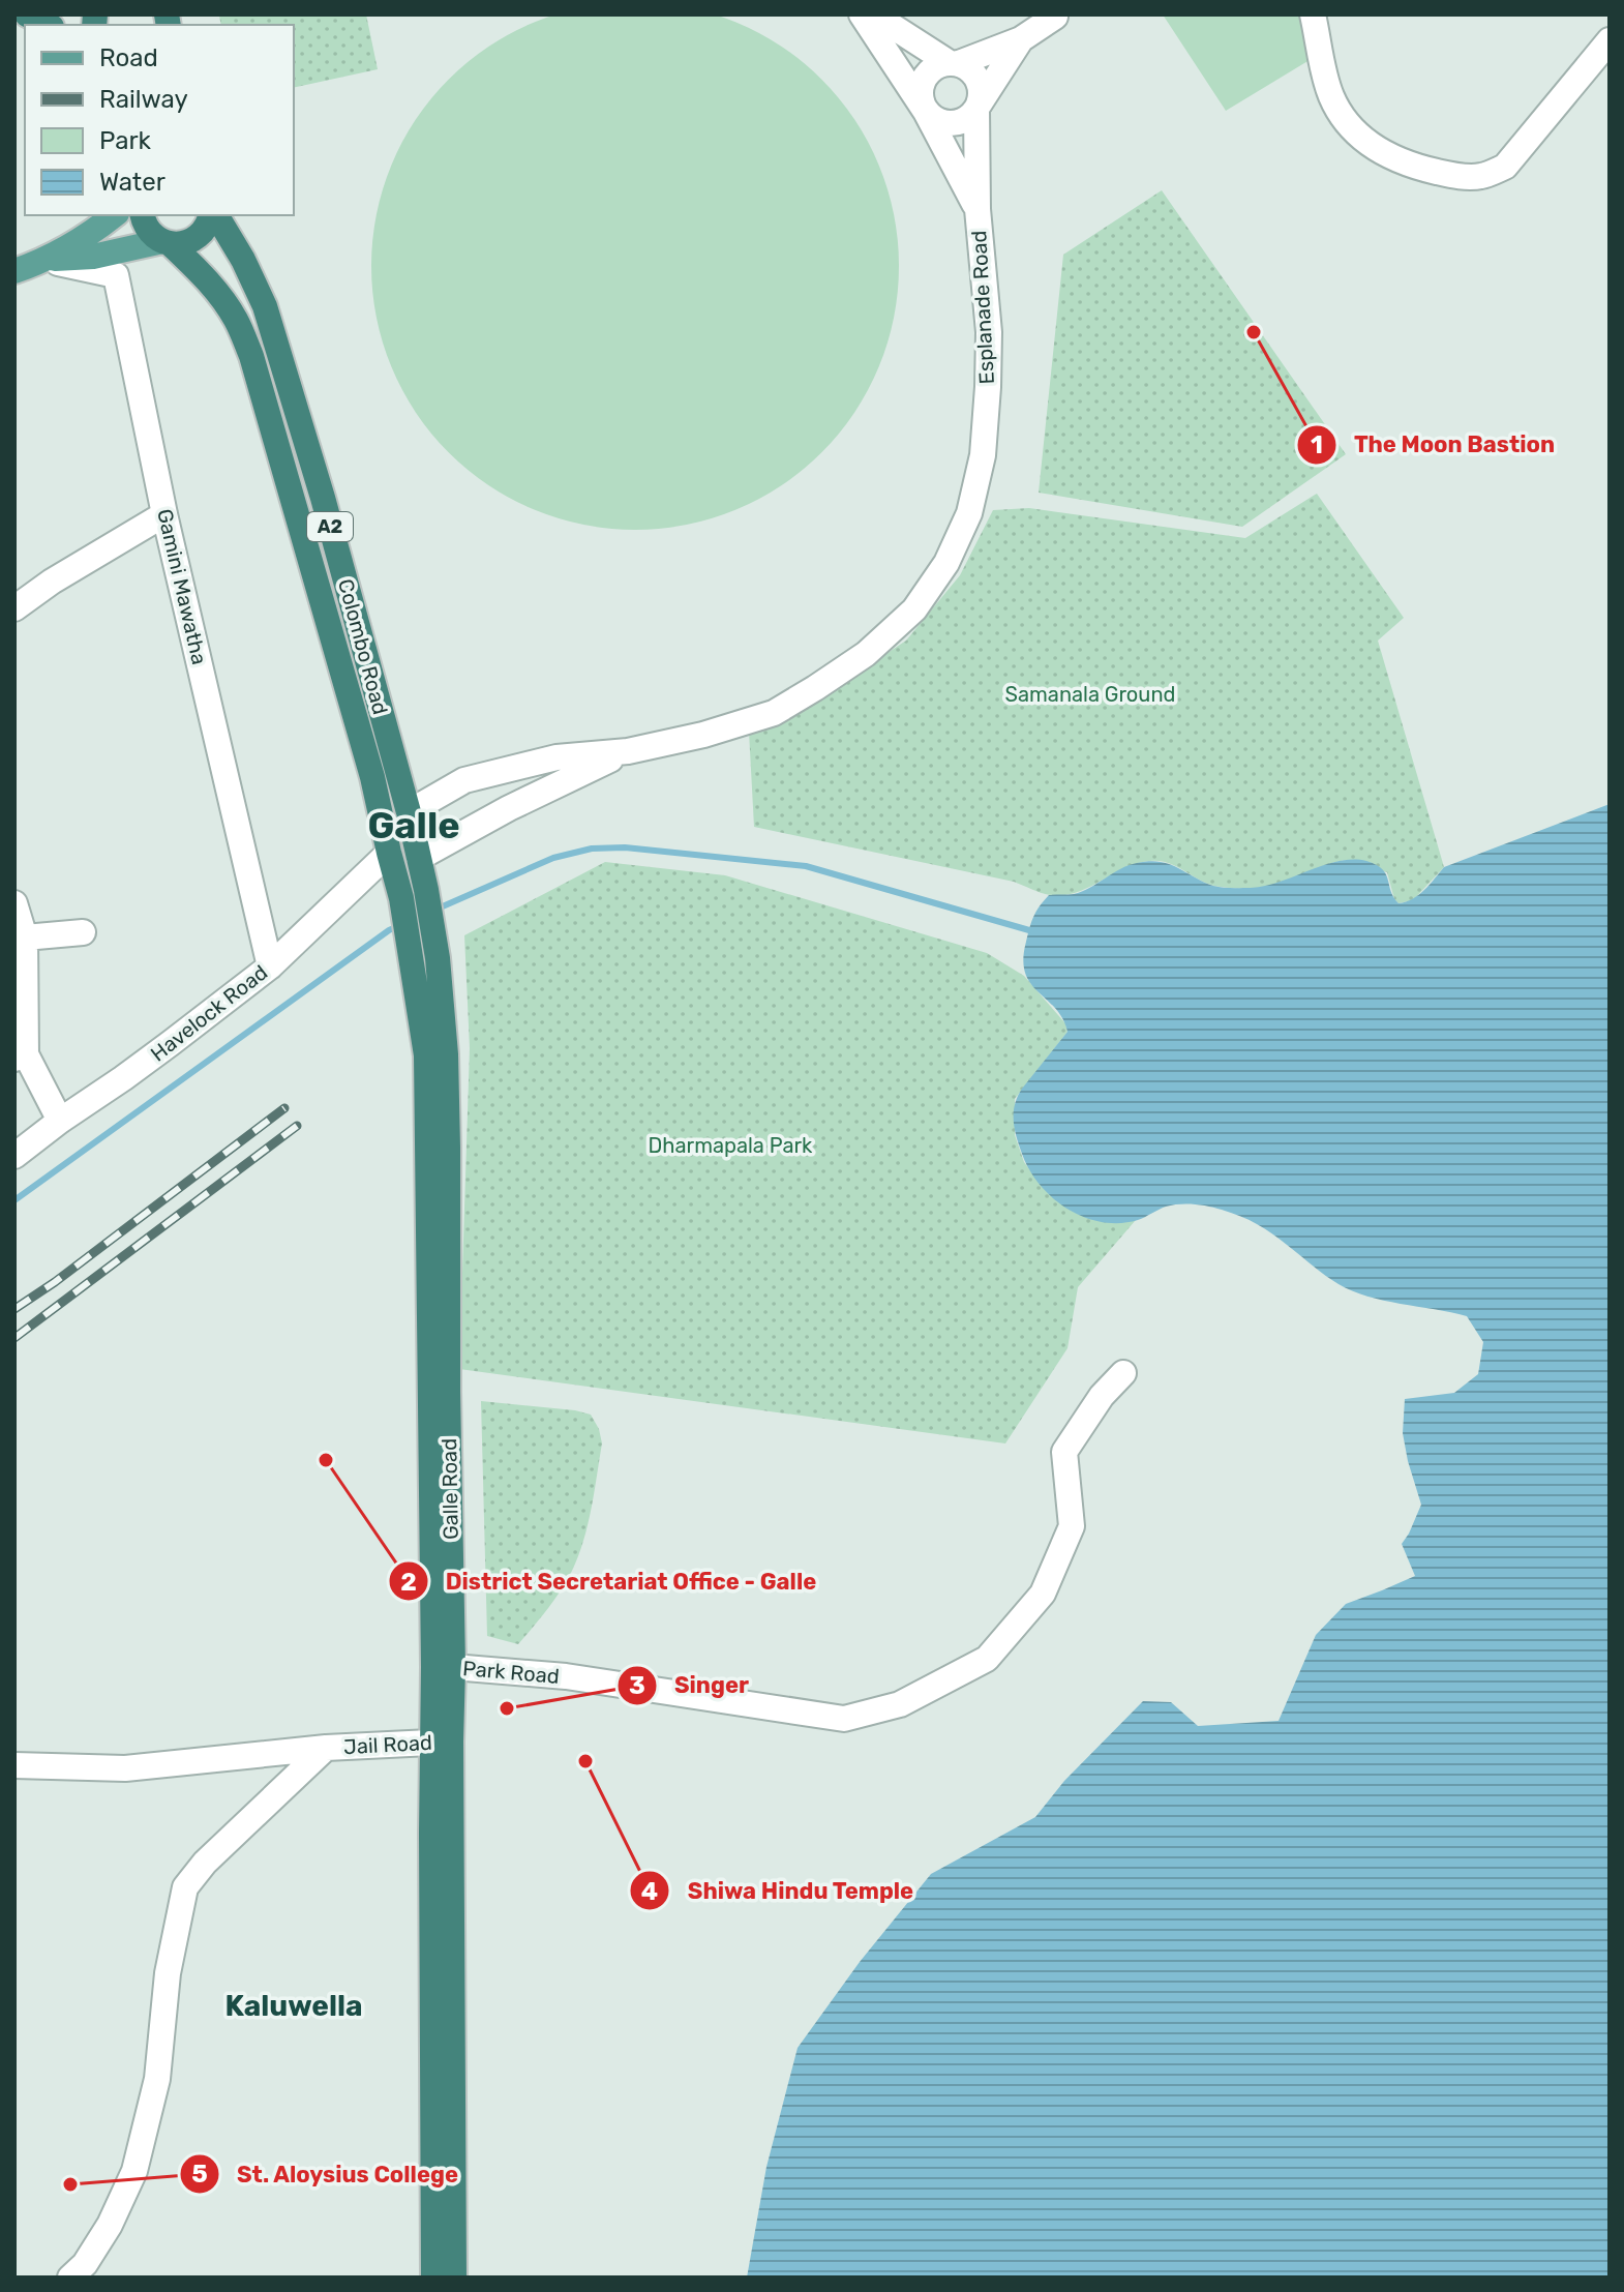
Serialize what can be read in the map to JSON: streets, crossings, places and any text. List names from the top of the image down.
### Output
{
  "streets": {
    "highway": ["A2", "Colombo Road", "Galle Road"],
    "street": [
      "Esplanade Road",
      "Gamini Mawatha",
      "Havelock Road",
      "Park Road",
      "Jail Road"
    ]
  },
  "crossings": [
    ["Esplanade Road", "Colombo Road"],
    ["Esplanade Road", "Galle Road"],
    ["Gamini Mawatha", "Havelock Road"],
    ["Colombo Road", "Havelock Road"],
    ["Colombo Road", "Galle Road"],
    ["Havelock Road", "Galle Road"],
    ["Galle Road", "Park Road"],
    ["Galle Road", "Jail Road"]
  ],
  "districts": ["Galle", "Kaluwella"],
  "parks": ["Samanala Ground", "Dharmapala Park"],
  "places": [
    "The Moon Bastion",
    "District Secretariat Office - Galle",
    "Singer",
    "Shiwa Hindu Temple",
    "St. Aloysius College"
  ],
  "legend": [
    "Road",
    "Railway",
    "Park",
    "Water"
  ]
}
